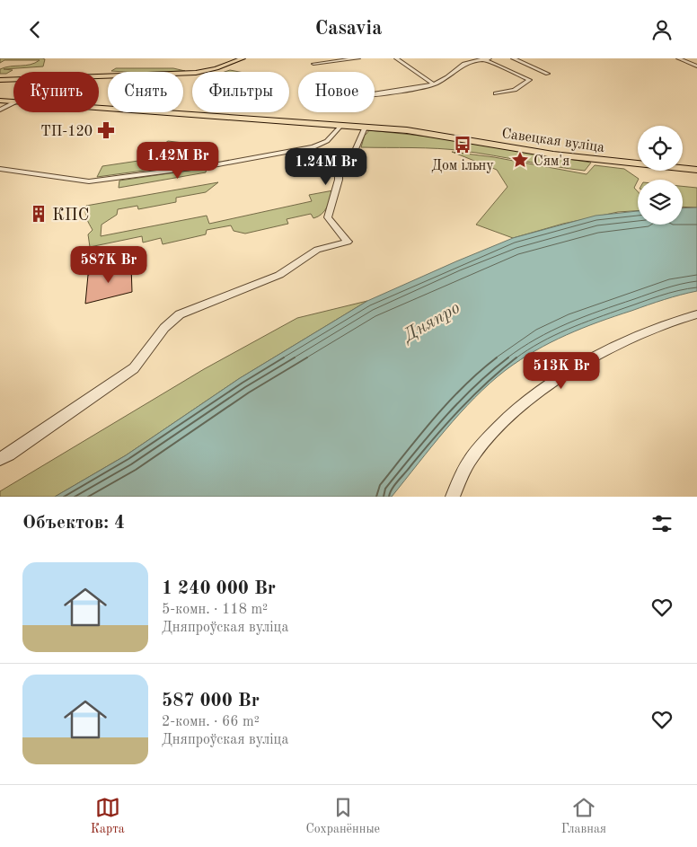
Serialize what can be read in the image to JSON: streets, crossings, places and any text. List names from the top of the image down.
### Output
{
  "streets": {
    "main road": ["Савецкая вуліца"]
  },
  "water": ["Дняпро"],
  "places": {
    "pharmacy": ["ТП-120"],
    "bus stop": ["Дом ільну"],
    "place": ["Сям'я"],
    "building": ["КПС"]
  },
  "page": {
    "header": "Casavia",
    "chip": [
      "Купить",
      "Снять",
      "Фильтры",
      "Новое"
    ],
    "price": [
      "1.42M Br",
      "1.24M Br",
      "587K Br",
      "513K Br"
    ],
    "heading": "Объектов: 4",
    "list": [
      {
        "name": "1 240 000 Br",
        "note": "5-комн. · 118 m² · Дняпроўская вуліца"
      },
      {
        "name": "587 000 Br",
        "note": "2-комн. · 66 m² · Дняпроўская вуліца"
      }
    ],
    "tabs": ["Карта", "Сохранённые", "Главная"]
  }
}
